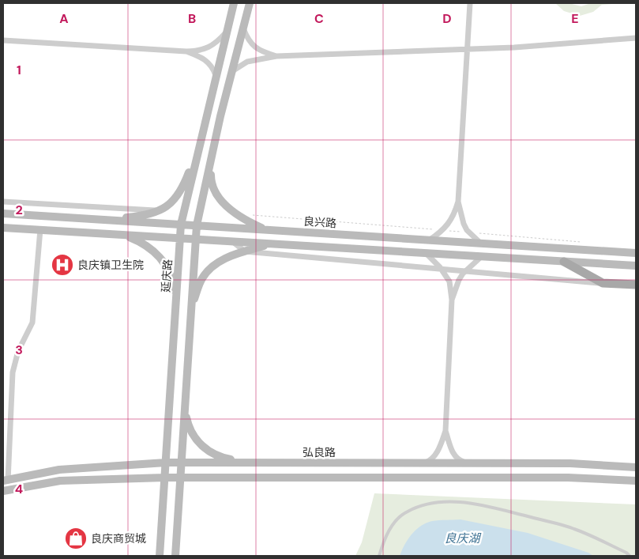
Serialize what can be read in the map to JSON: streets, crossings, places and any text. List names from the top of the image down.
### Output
{
  "streets": {
    "street": ["良兴路", "延庆路", "弘良路"]
  },
  "crossings": [
    ["良兴路", "延庆路"],
    ["延庆路", "弘良路"]
  ],
  "water": ["良庆湖"],
  "places": {
    "hospital": ["良庆镇卫生院"],
    "shop": ["良庆商贸城"]
  },
  "grid": {
    "columns": [
      "A",
      "B",
      "C",
      "D",
      "E"
    ],
    "rows": [
      "1",
      "2",
      "3",
      "4"
    ]
  }
}
